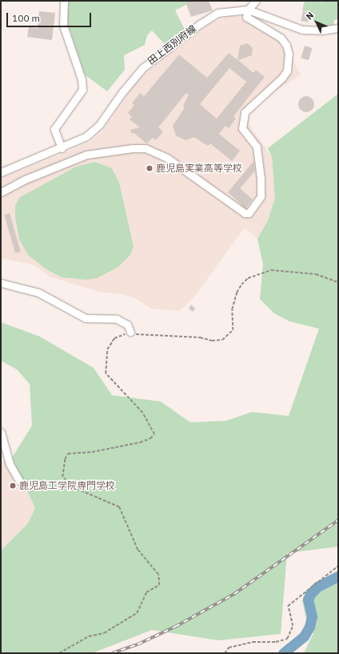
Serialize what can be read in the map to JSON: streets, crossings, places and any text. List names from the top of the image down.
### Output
{
  "streets": {
    "street": ["田上西別府線"]
  },
  "places": ["鹿児島実業高等学校", "鹿児島工学院専門学校"],
  "scale_bar": "100 m",
  "north": "top left"
}
